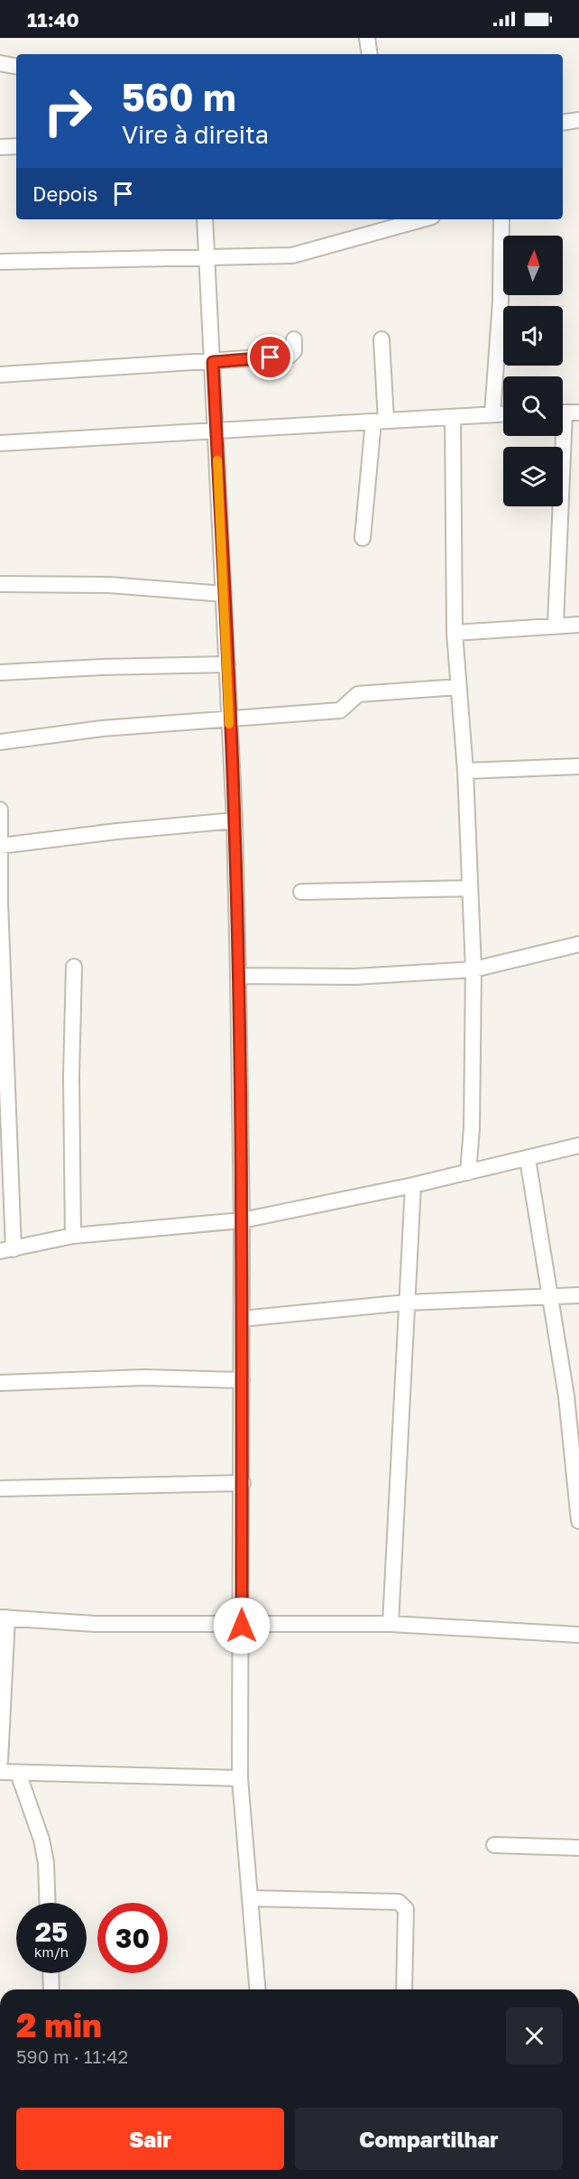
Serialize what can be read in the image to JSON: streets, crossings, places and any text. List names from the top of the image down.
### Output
{
  "north": "top",
  "page": {
    "status": "11:40",
    "turn": ["560 m", "Vire à direita"],
    "then": "Depois",
    "speed": "25 km/h",
    "limit": "30",
    "heading": ["2 min", "590 m · 11:42"],
    "buttons": ["Sair", "Compartilhar"]
  }
}
